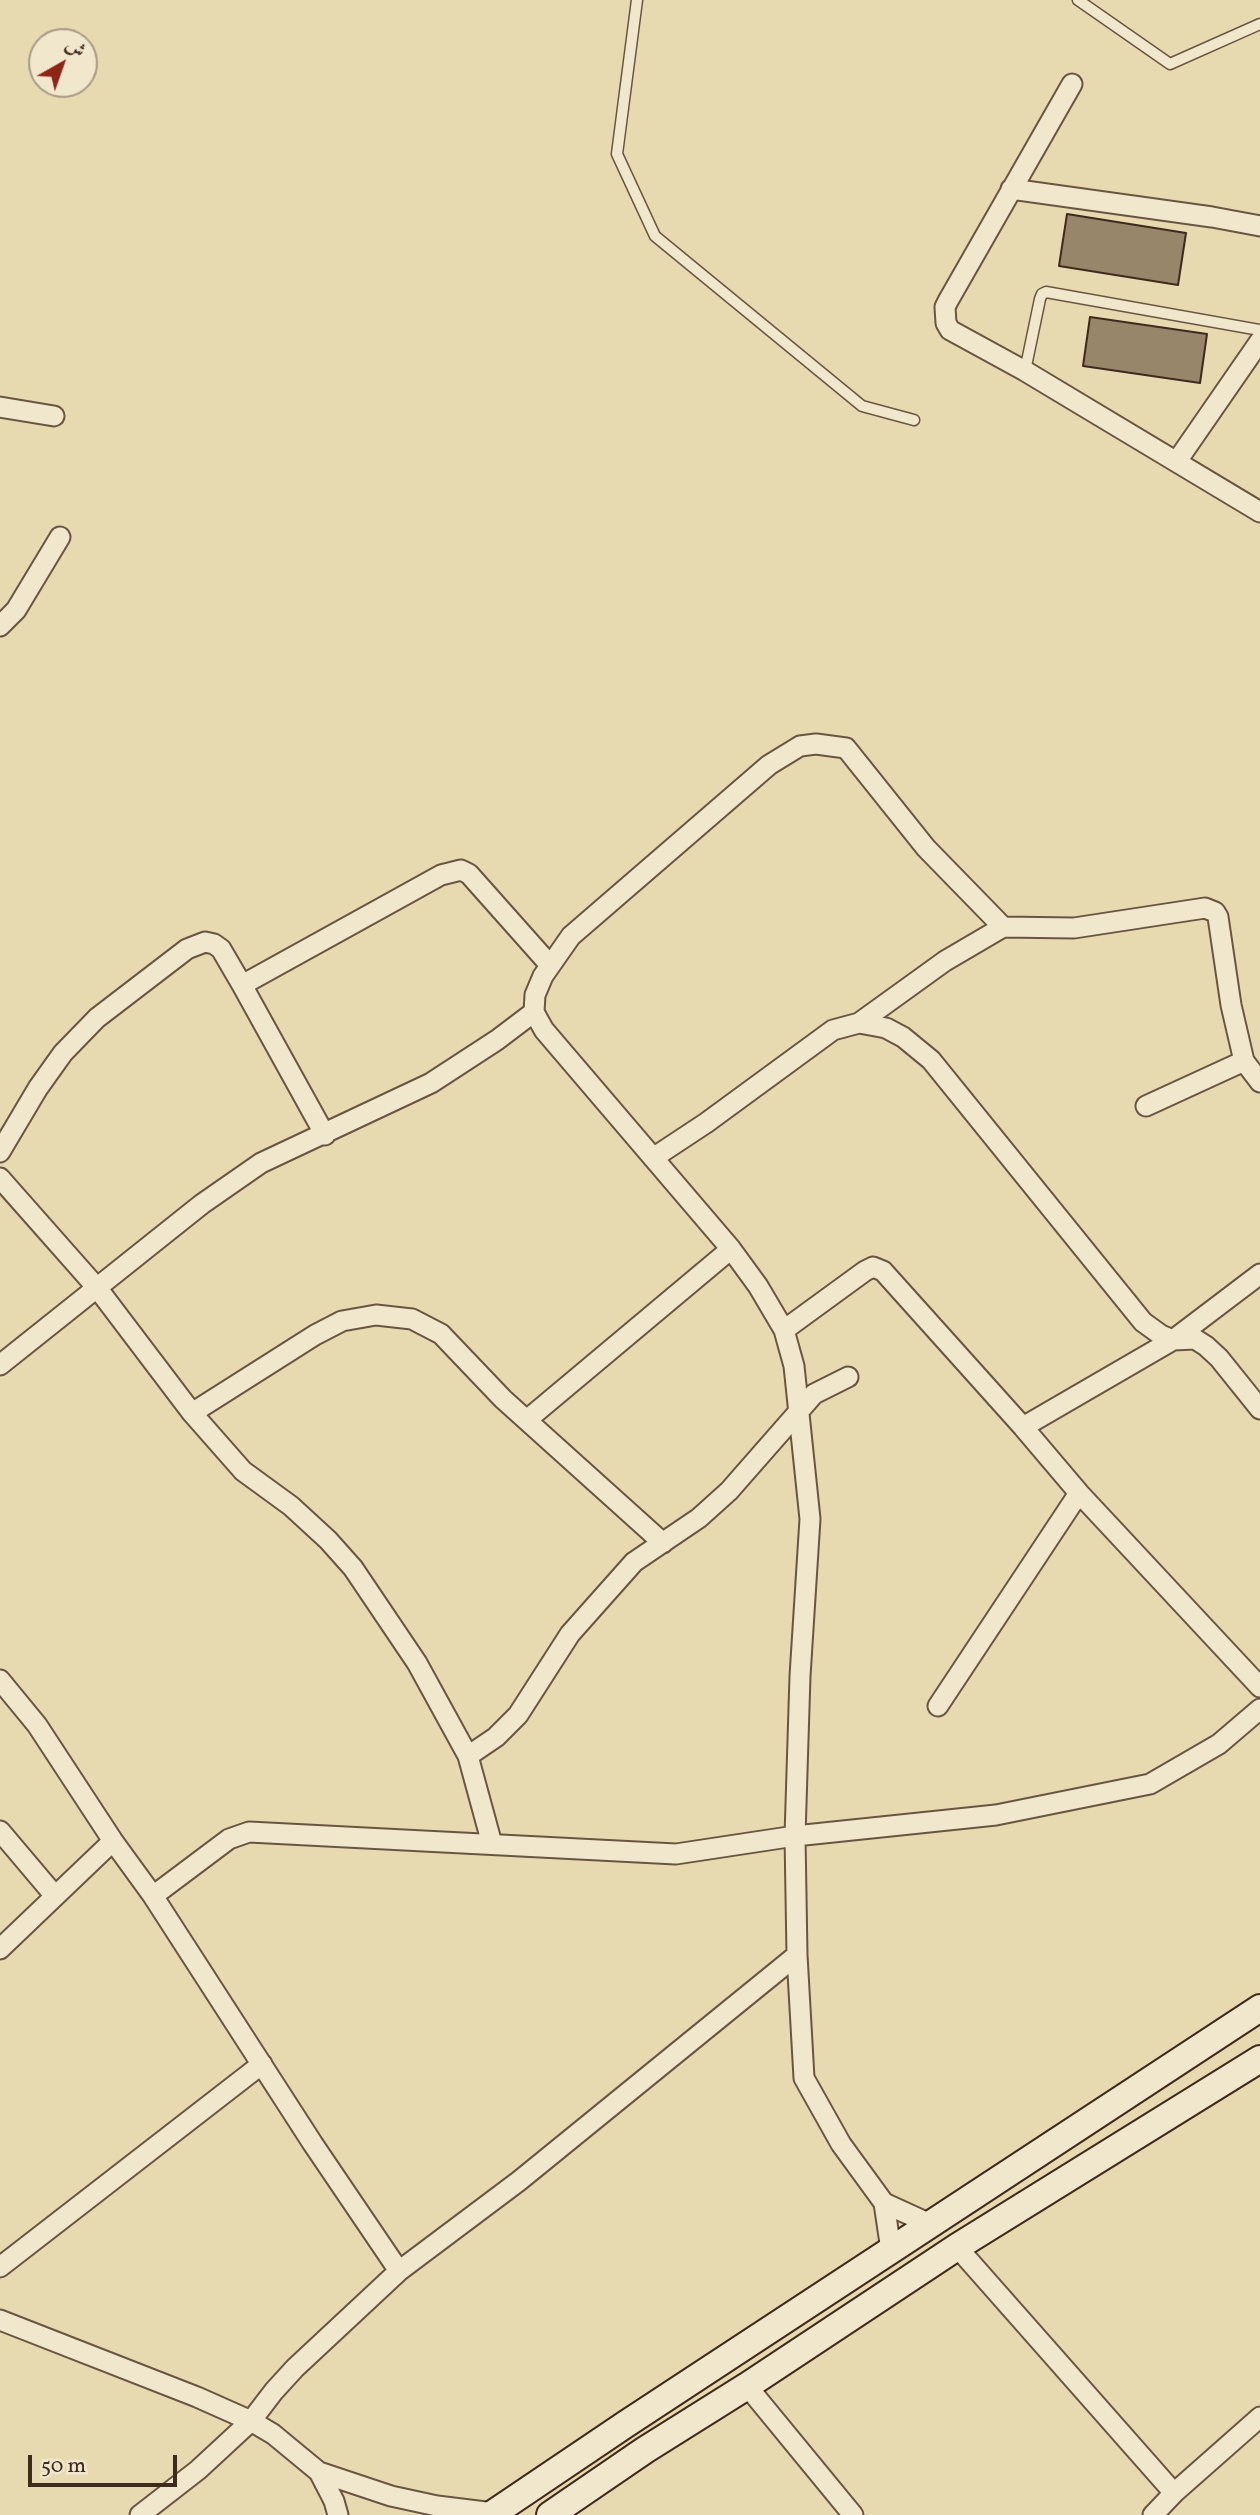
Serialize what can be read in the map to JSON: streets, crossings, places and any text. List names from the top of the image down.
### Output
{
  "scale_bar": "50 m",
  "north": "top right"
}
